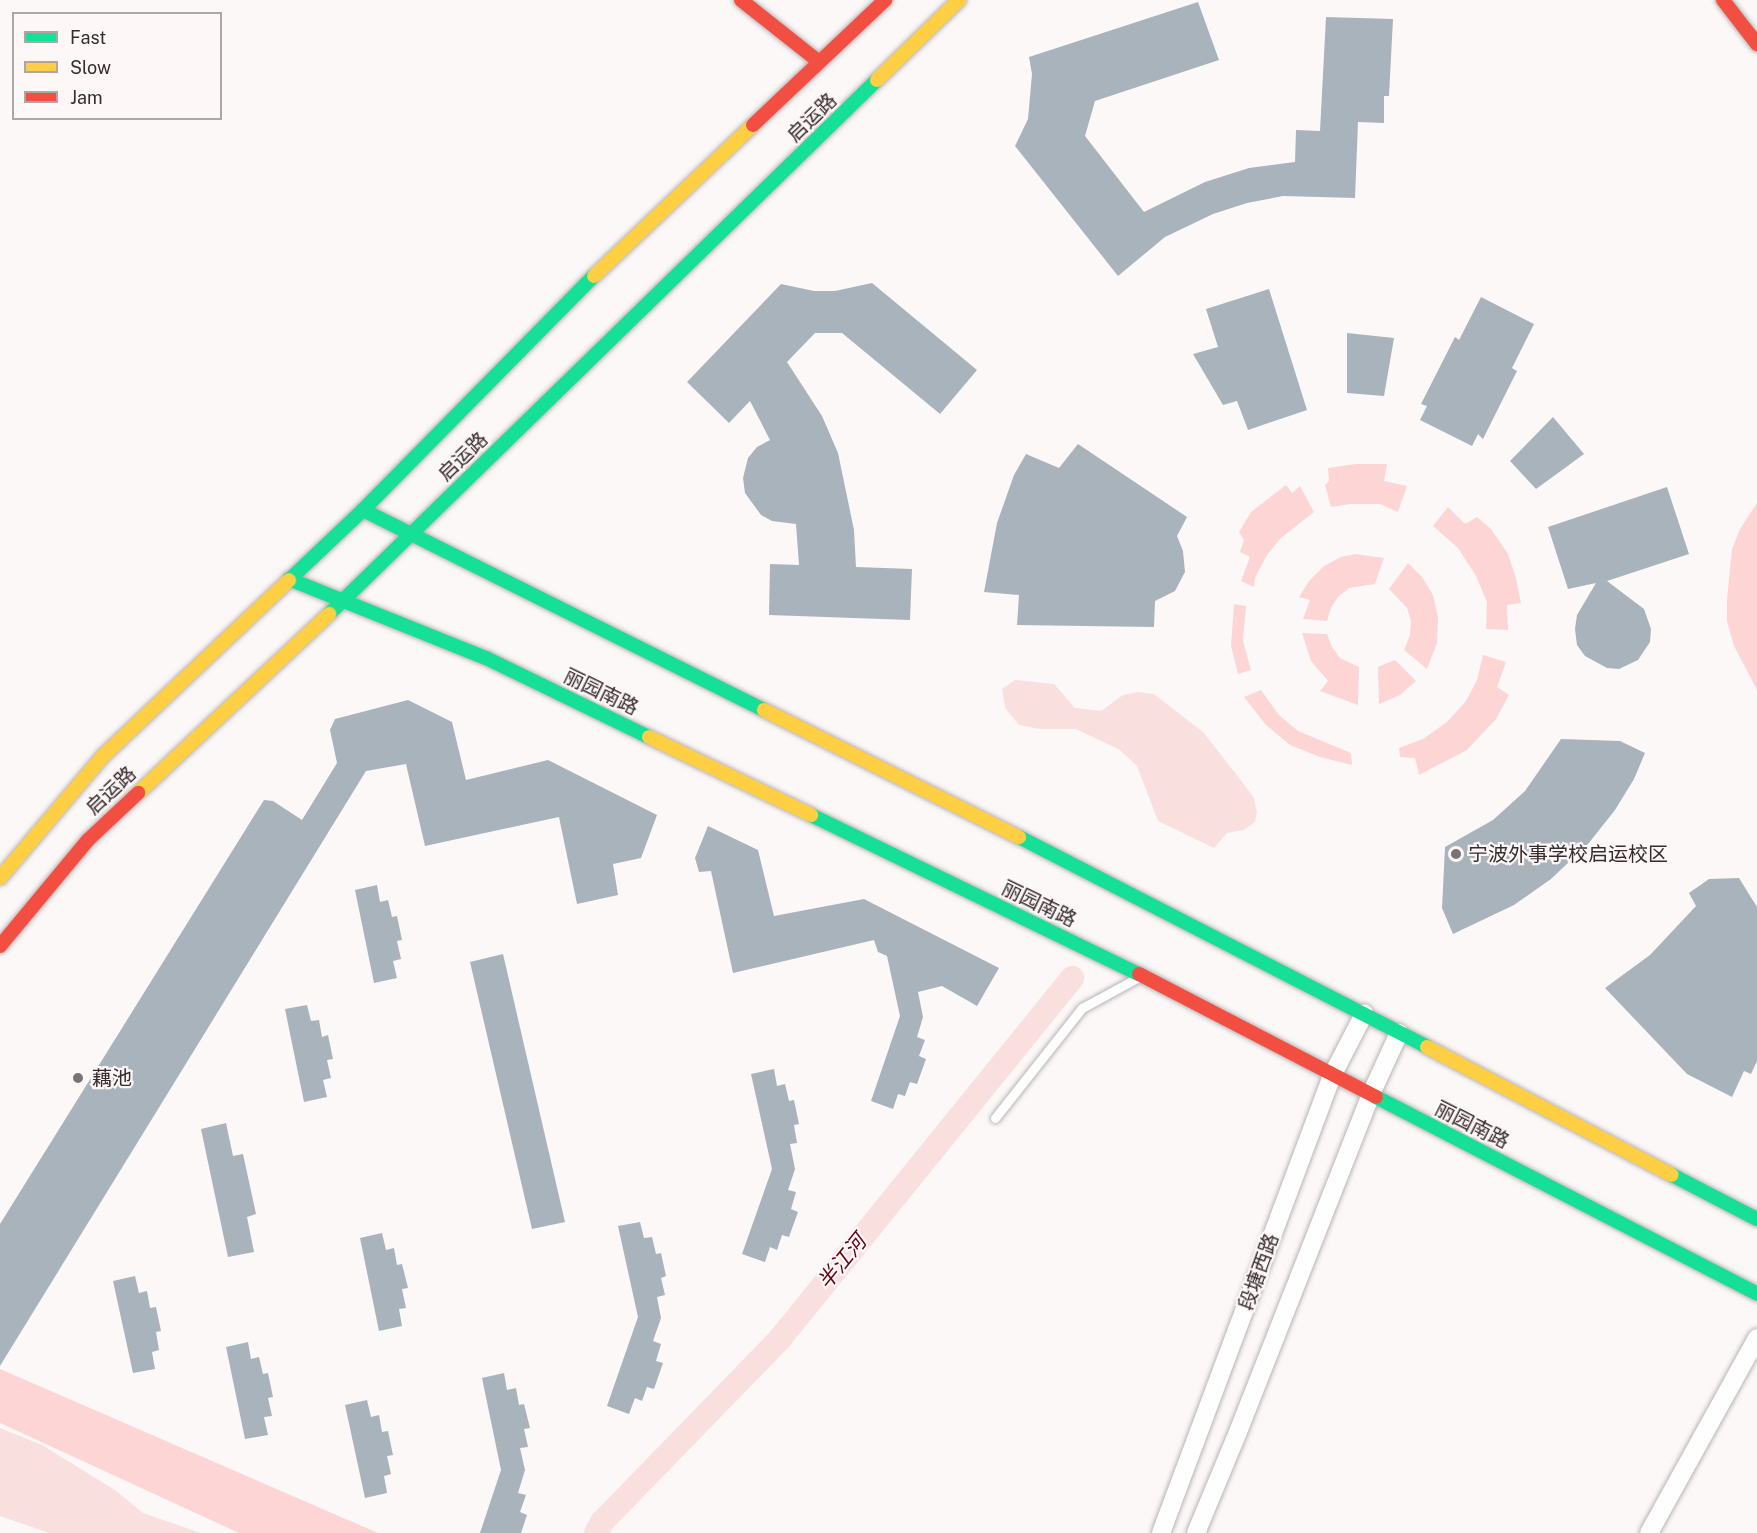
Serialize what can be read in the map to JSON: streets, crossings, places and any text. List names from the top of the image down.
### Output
{
  "streets": {
    "main road": ["启运路", "丽园南路"],
    "street": ["段塘西路"]
  },
  "crossings": [
    ["启运路", "丽园南路"],
    ["丽园南路", "段塘西路"]
  ],
  "water": ["半江河"],
  "places": ["宁波外事学校启运校区", "藕池"],
  "legend": ["Fast", "Slow", "Jam"]
}
